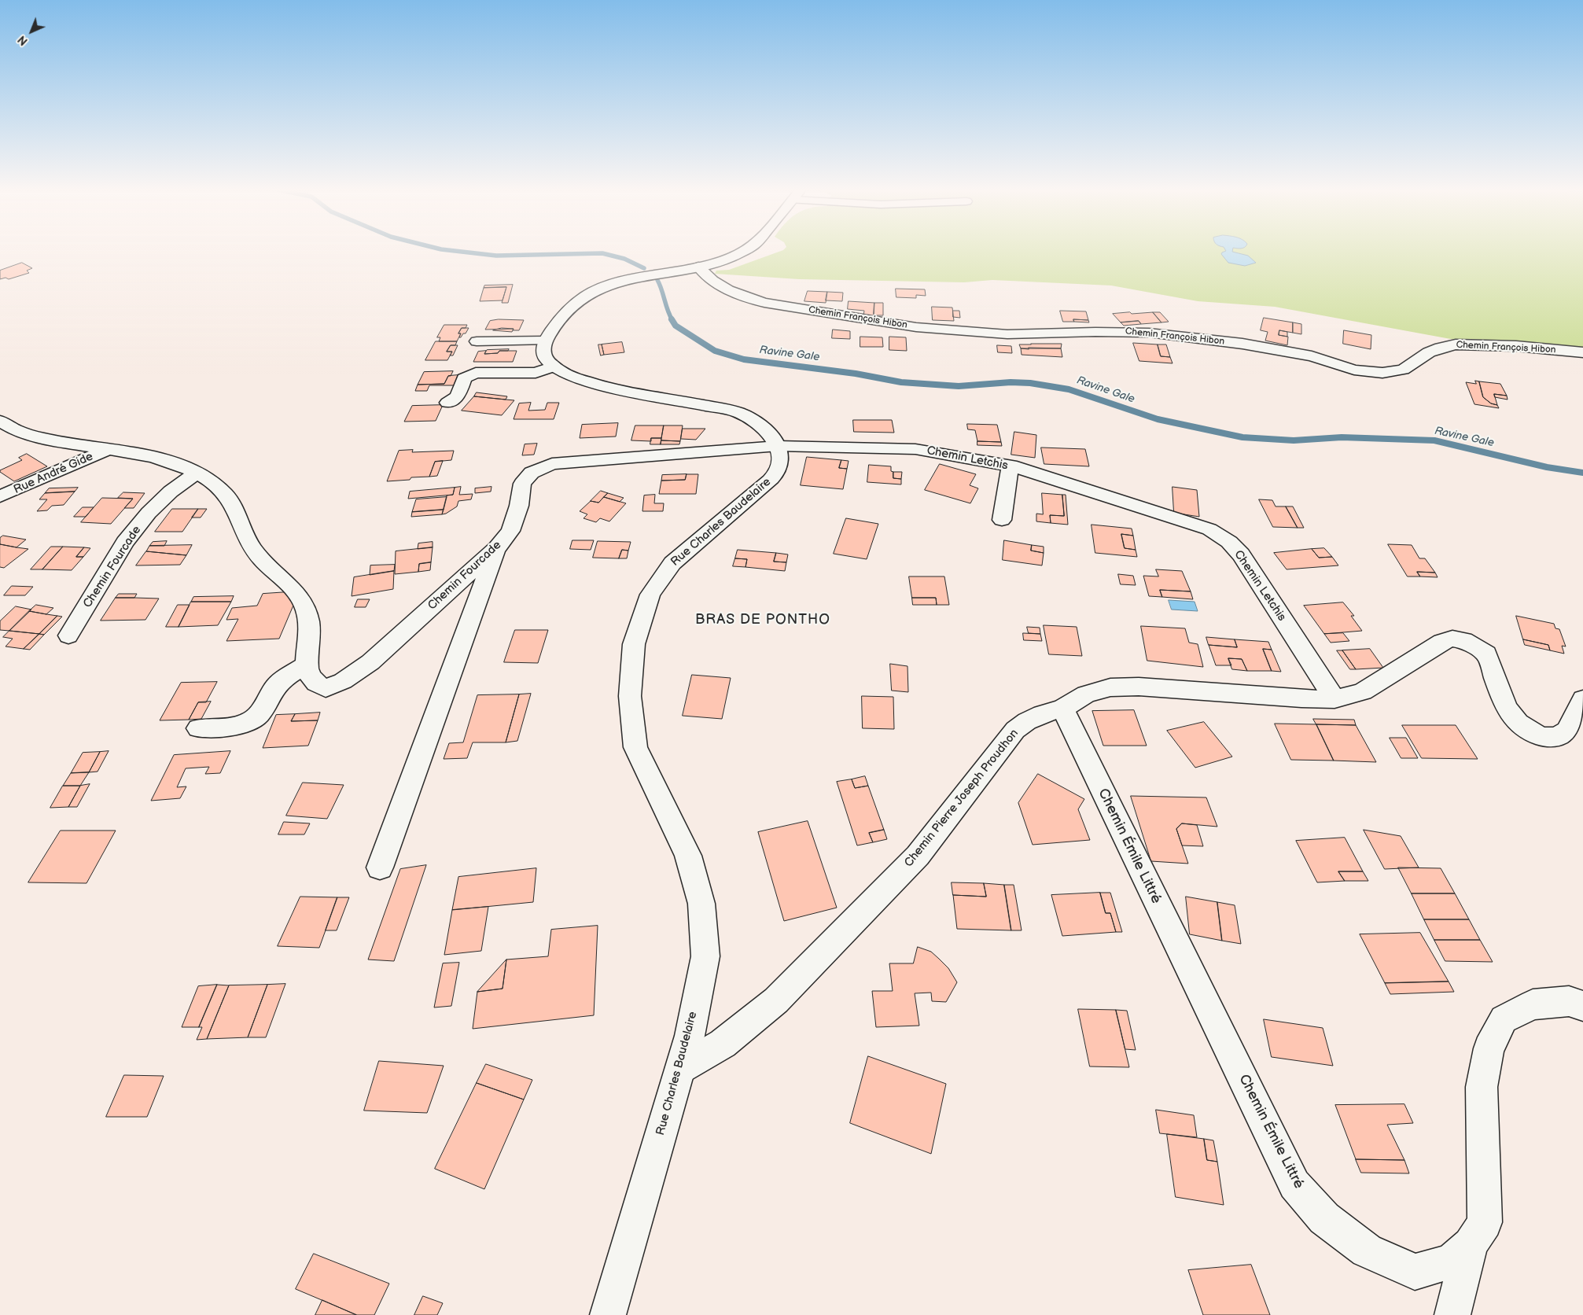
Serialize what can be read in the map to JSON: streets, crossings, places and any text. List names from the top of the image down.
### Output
{
  "streets": {
    "street": [
      "Chemin François Hibon",
      "Chemin Letchis",
      "Rue André Gide",
      "Rue Charles Baudelaire",
      "Chemin Fourcade",
      "Chemin Pierre Joseph Proudhon",
      "Chemin Émile Littré"
    ]
  },
  "crossings": [
    ["Chemin Letchis", "Rue Charles Baudelaire"],
    ["Chemin Letchis", "Chemin Fourcade"],
    ["Chemin Letchis", "Chemin Pierre Joseph Proudhon"],
    ["Rue Charles Baudelaire", "Chemin Fourcade"],
    ["Rue Charles Baudelaire", "Chemin Pierre Joseph Proudhon"],
    ["Chemin Pierre Joseph Proudhon", "Chemin Émile Littré"]
  ],
  "districts": ["BRAS DE PONTHO"],
  "water": ["Ravine Gale"],
  "north": "bottom left"
}
